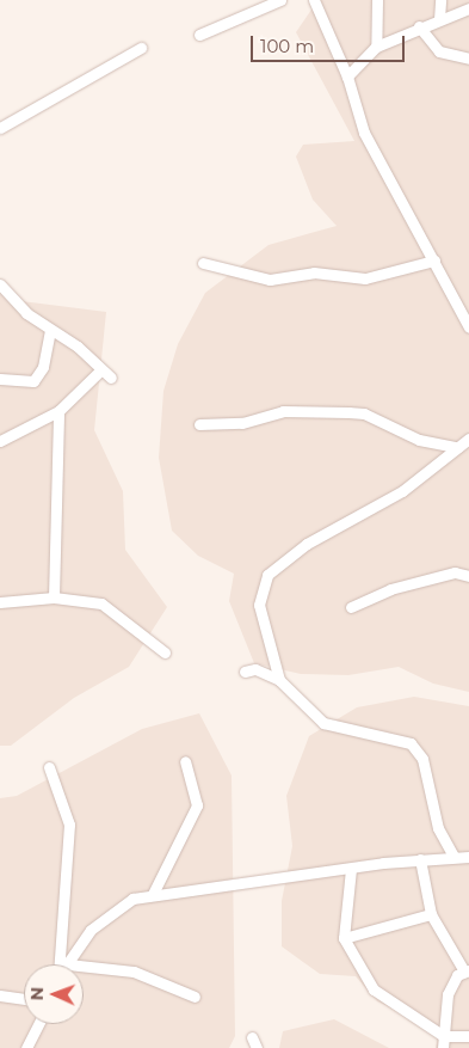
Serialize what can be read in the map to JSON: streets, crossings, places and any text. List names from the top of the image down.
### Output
{
  "scale_bar": "100 m",
  "north": "left"
}
